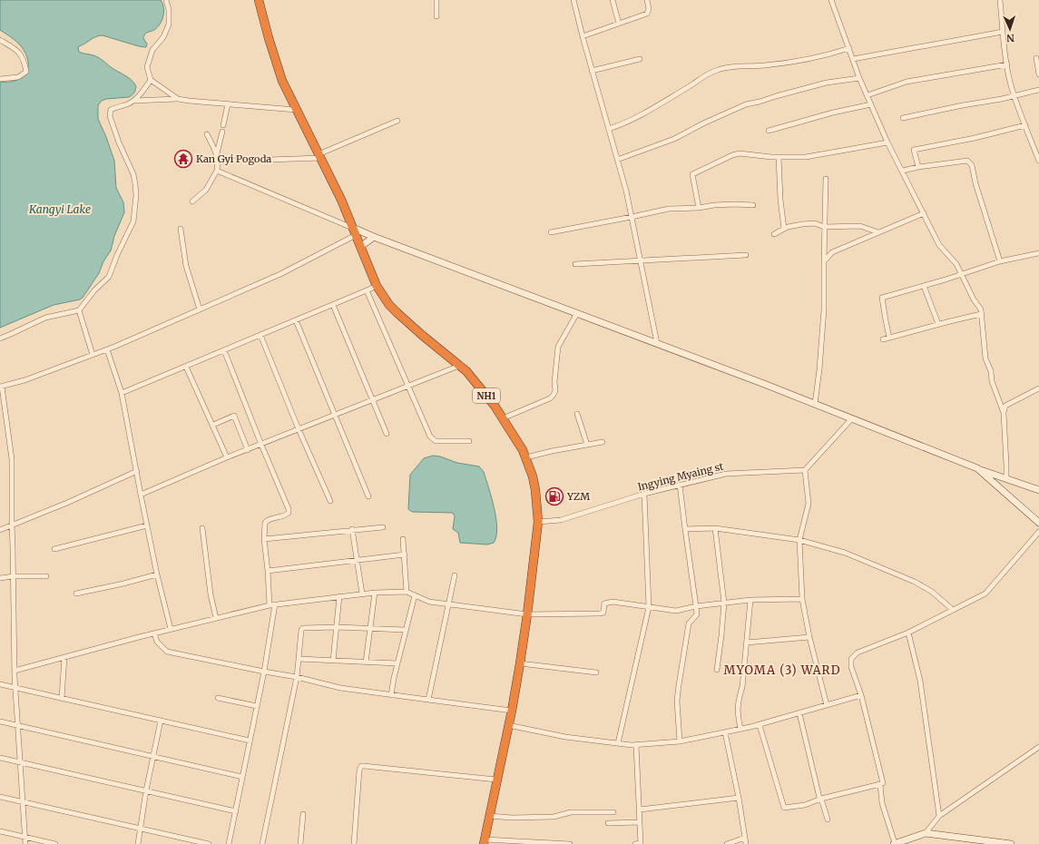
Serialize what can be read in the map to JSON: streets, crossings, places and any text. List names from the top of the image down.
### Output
{
  "streets": {
    "highway": ["NH1"],
    "street": ["Ingying Myaing st"]
  },
  "crossings": [
    ["NH1", "Ingying Myaing st"]
  ],
  "districts": ["MYOMA (3) WARD"],
  "water": ["Kangyi Lake"],
  "places": {
    "temple": ["Kan Gyi Pogoda"],
    "fuel station": ["YZM"]
  },
  "north": "bottom"
}
